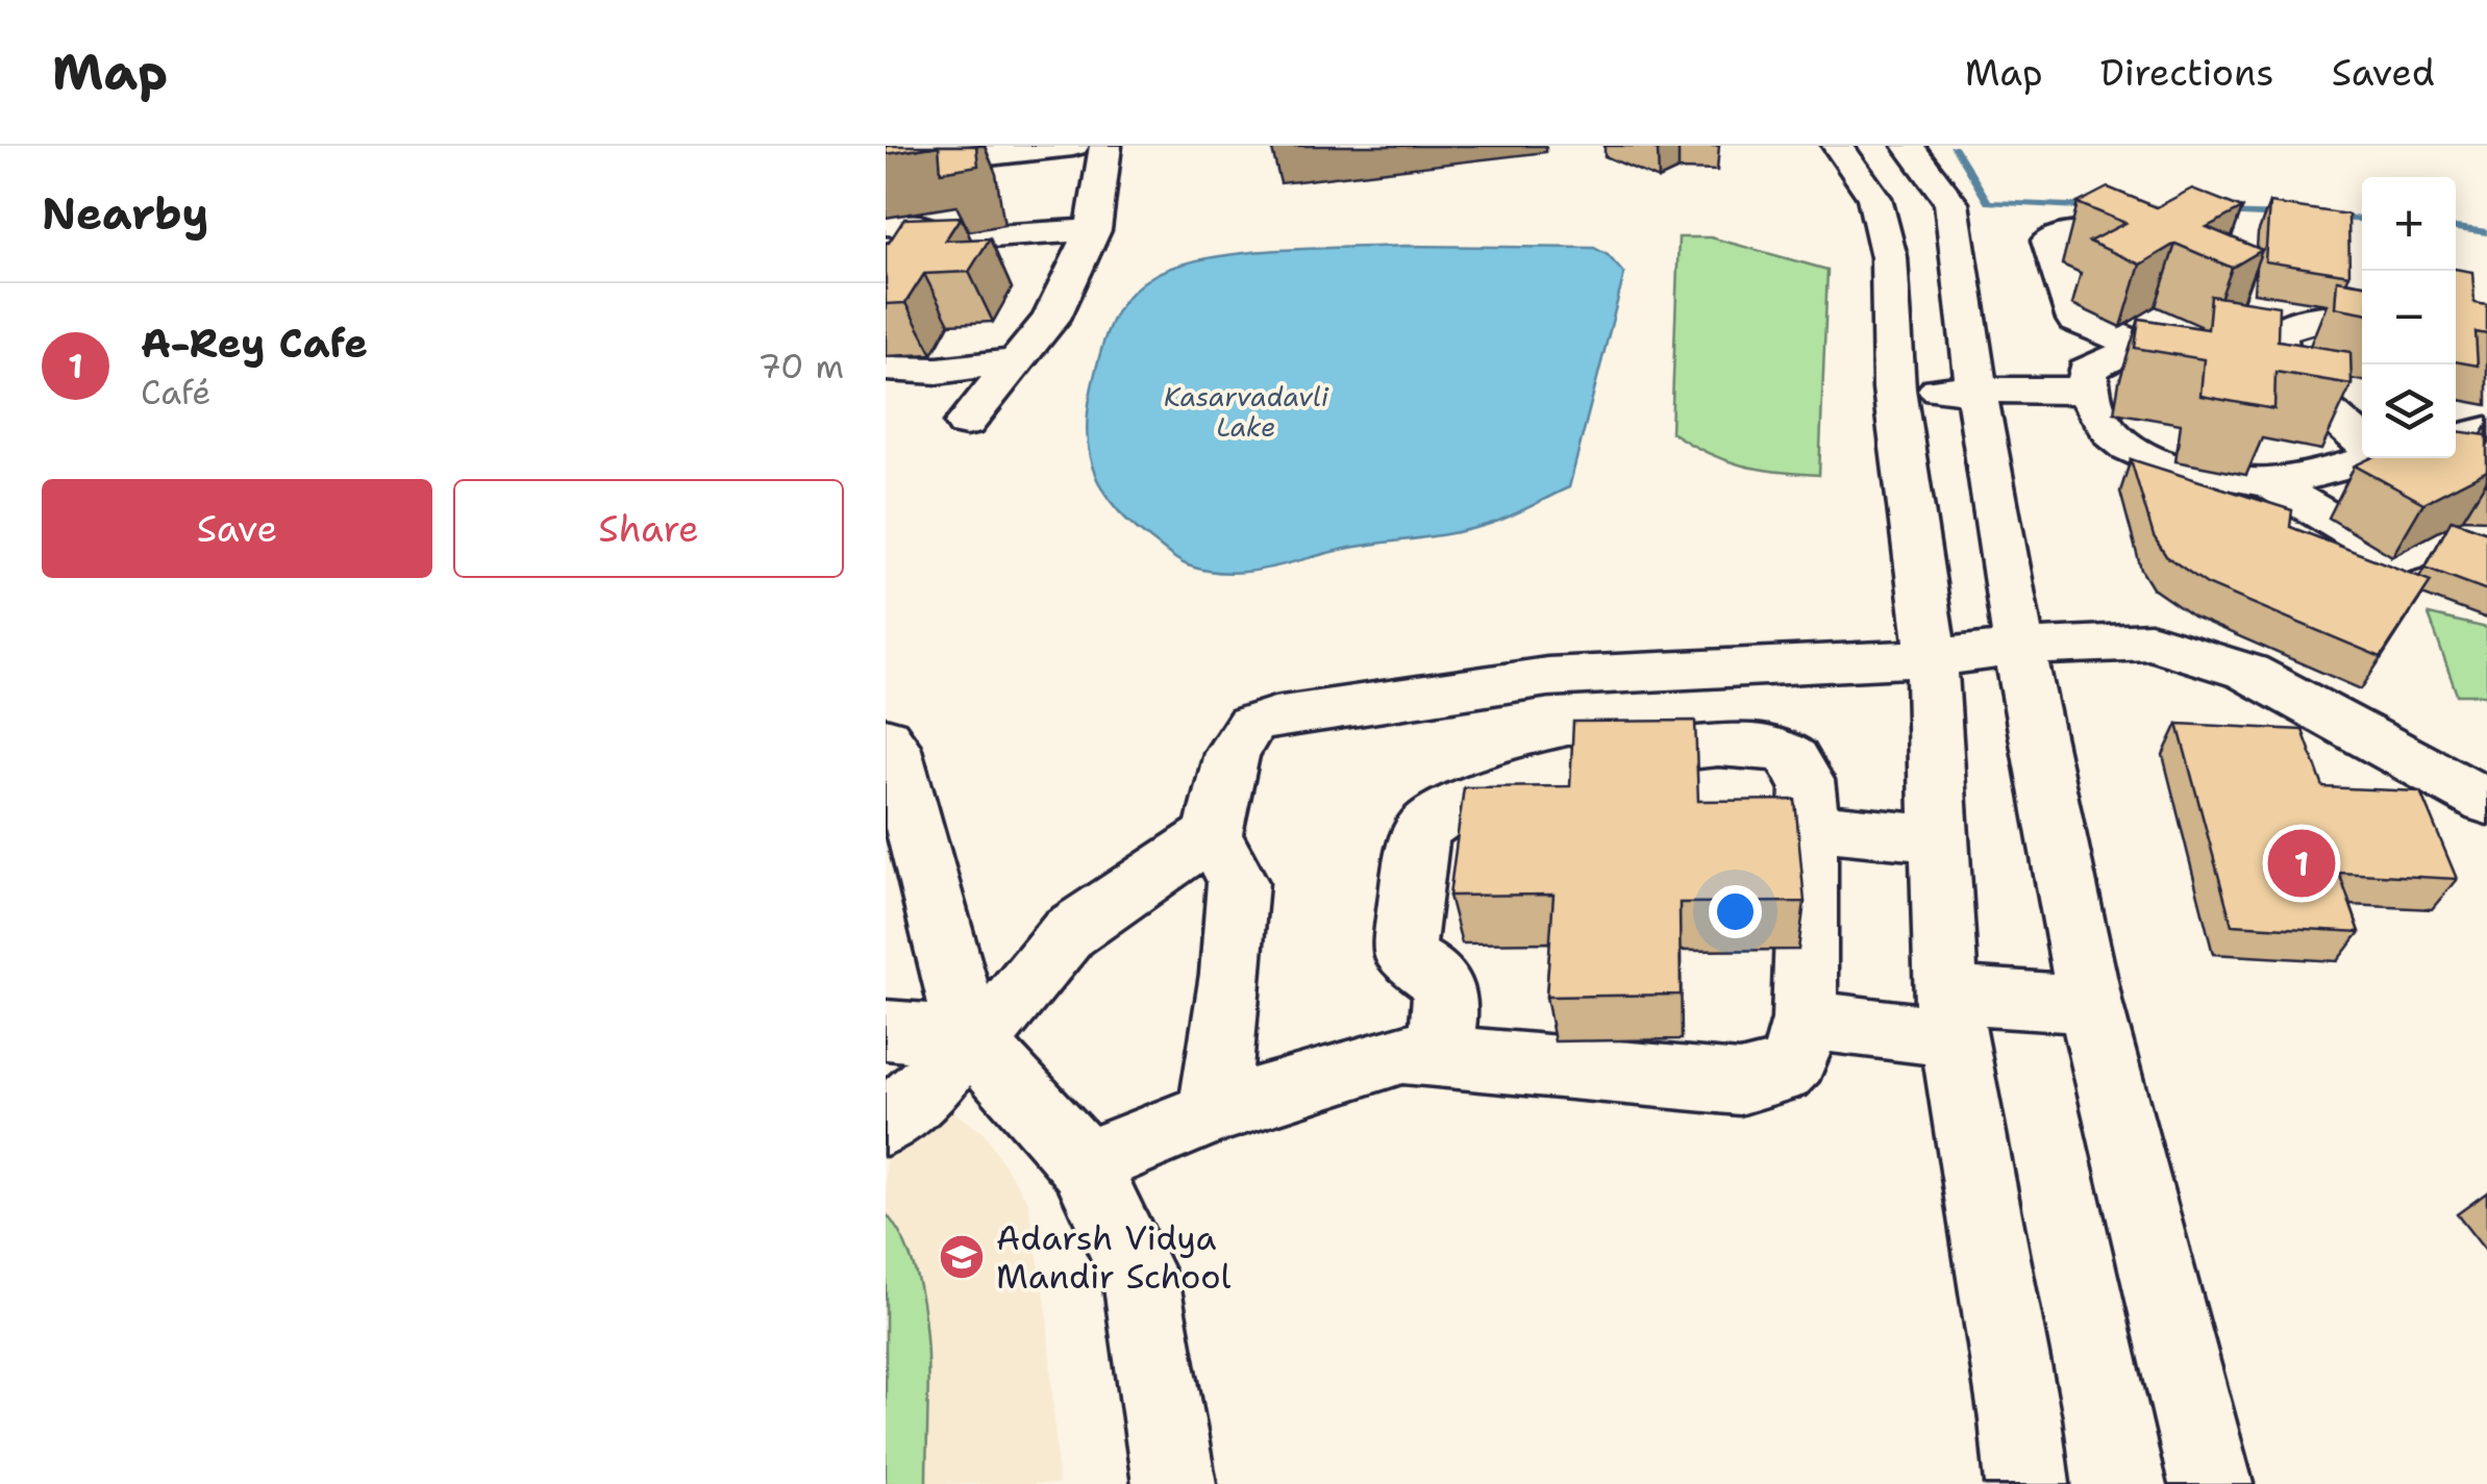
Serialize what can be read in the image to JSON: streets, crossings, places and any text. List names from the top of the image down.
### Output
{
  "water": ["Kasarvadavli Lake"],
  "places": {
    "school or university": ["Adarsh Vidya Mandir School"]
  },
  "page": {
    "header": "Map",
    "nav": ["Map", "Directions", "Saved"],
    "heading": "Nearby",
    "map_buttons": ["+", "−"],
    "list": [
      {
        "mark": "1",
        "name": "A-Rey Cafe",
        "note": "Café",
        "value": "70 m"
      }
    ],
    "buttons": ["Save", "Share"],
    "pins": "1"
  }
}
